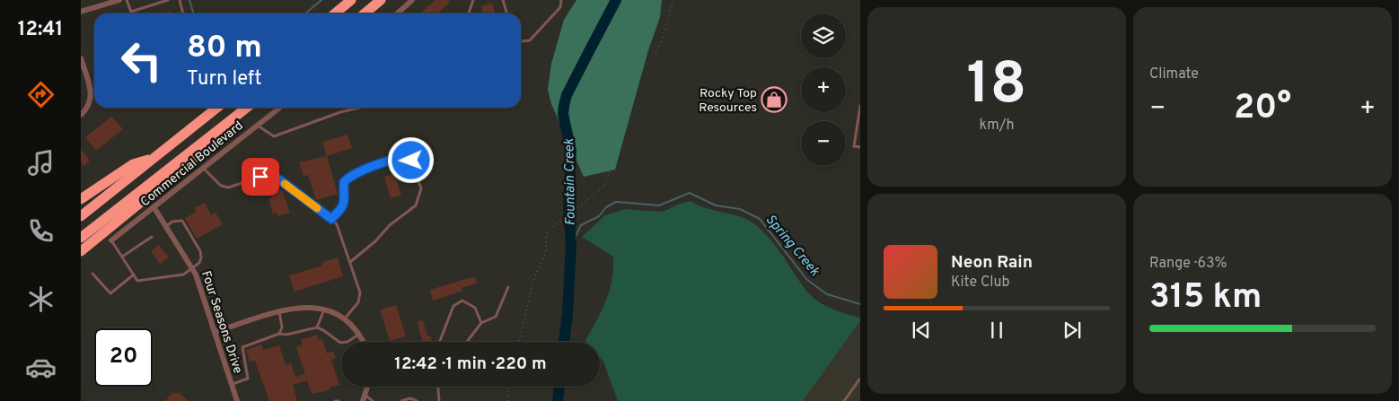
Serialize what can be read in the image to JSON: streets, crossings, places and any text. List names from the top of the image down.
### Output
{
  "streets": {
    "street": ["Commercial Boulevard", "Four Seasons Drive"]
  },
  "crossings": [
    ["Commercial Boulevard", "Four Seasons Drive"]
  ],
  "water": ["Fountain Creek", "Spring Creek"],
  "places": {
    "shop": ["Rocky Top Resources"]
  },
  "page": {
    "tabs": "12:41",
    "tile": [
      ["18", "km/h"],
      "Climate",
      ["Range · 63%", "315 km"]
    ],
    "map_buttons": ["+", "−"],
    "turn": ["80 m", "Turn left"],
    "heat": ["−", "20°", "+"],
    "song": ["Neon Rain", "Kite Club"],
    "limit": "20",
    "trip": "12:42 · 1 min · 220 m"
  }
}
